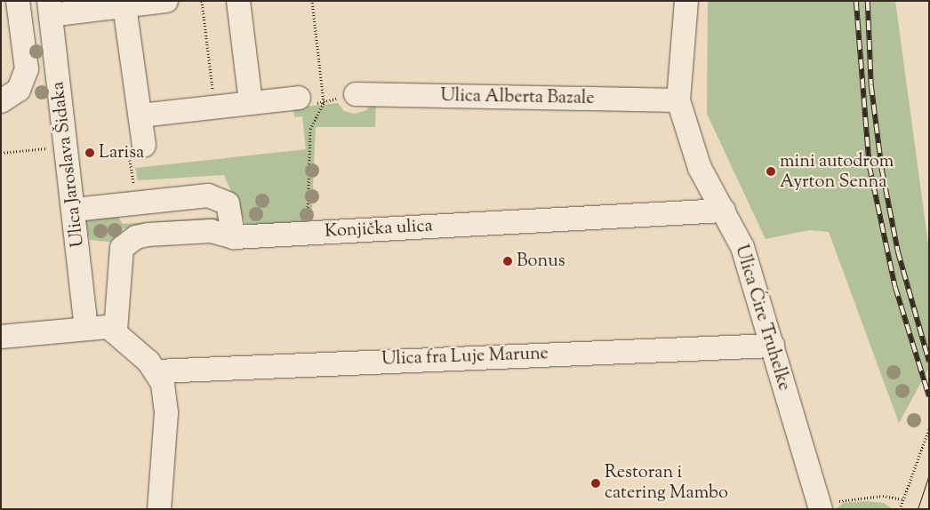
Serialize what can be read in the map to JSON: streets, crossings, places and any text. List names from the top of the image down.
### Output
{
  "streets": {
    "street": [
      "Ulica Alberta Bazale",
      "Ulica Jaroslava Šidaka",
      "Konjička ulica",
      "Ulica Ćire Truhelke",
      "Ulica fra Luje Marune"
    ]
  },
  "crossings": [
    ["Ulica Alberta Bazale", "Ulica Ćire Truhelke"],
    ["Konjička ulica", "Ulica Ćire Truhelke"],
    ["Ulica Ćire Truhelke", "Ulica fra Luje Marune"]
  ],
  "places": [
    "Larisa",
    "mini autodrom Ayrton Senna",
    "Bonus",
    "Restoran i catering Mambo"
  ]
}
